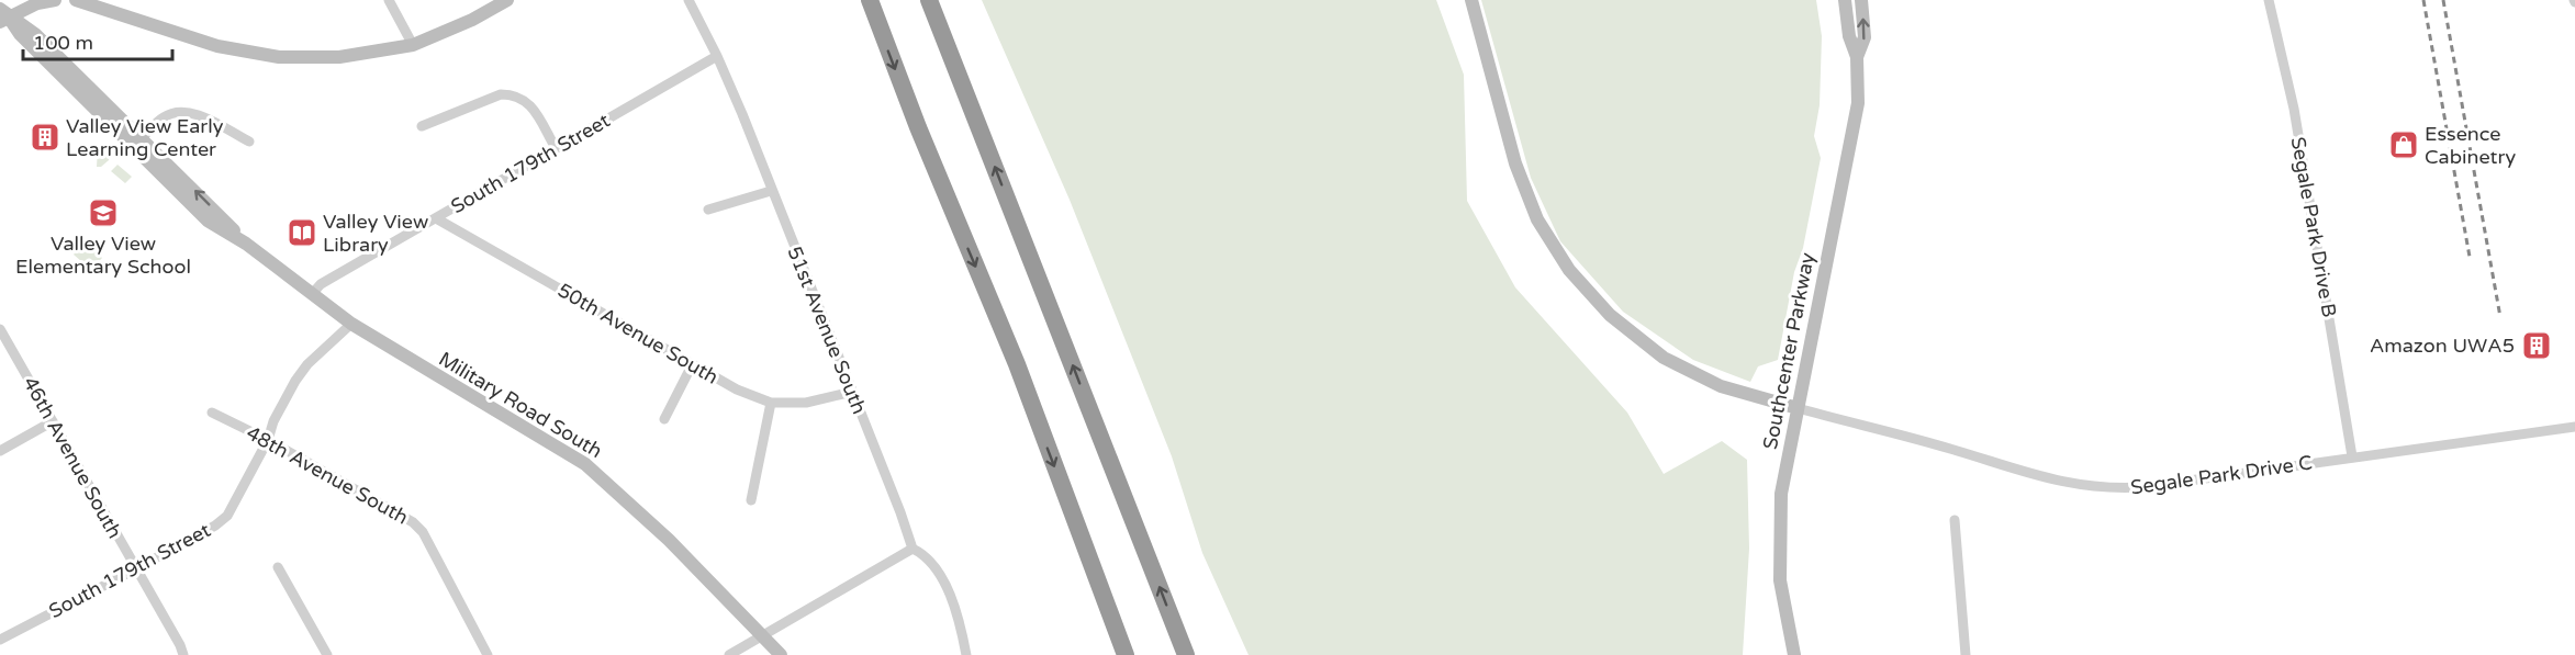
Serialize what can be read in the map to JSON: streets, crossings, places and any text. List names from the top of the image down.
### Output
{
  "streets": {
    "main road": ["Southcenter Parkway", "Military Road South"],
    "street": [
      "South 179th Street",
      "Segale Park Drive B",
      "51st Avenue South",
      "50th Avenue South",
      "46th Avenue South",
      "48th Avenue South",
      "Segale Park Drive C"
    ]
  },
  "crossings": [
    ["South 179th Street", "51st Avenue South"],
    ["South 179th Street", "50th Avenue South"],
    ["South 179th Street", "Military Road South"],
    ["South 179th Street", "46th Avenue South"],
    ["South 179th Street", "48th Avenue South"],
    ["Segale Park Drive B", "Segale Park Drive C"],
    ["51st Avenue South", "50th Avenue South"],
    ["Southcenter Parkway", "Segale Park Drive C"]
  ],
  "places": {
    "building": ["Valley View Early Learning Center", "Amazon UWA5"],
    "shop": ["Essence Cabinetry"],
    "school or university": ["Valley View Elementary School"],
    "library": ["Valley View Library"]
  },
  "scale_bar": "100 m"
}
